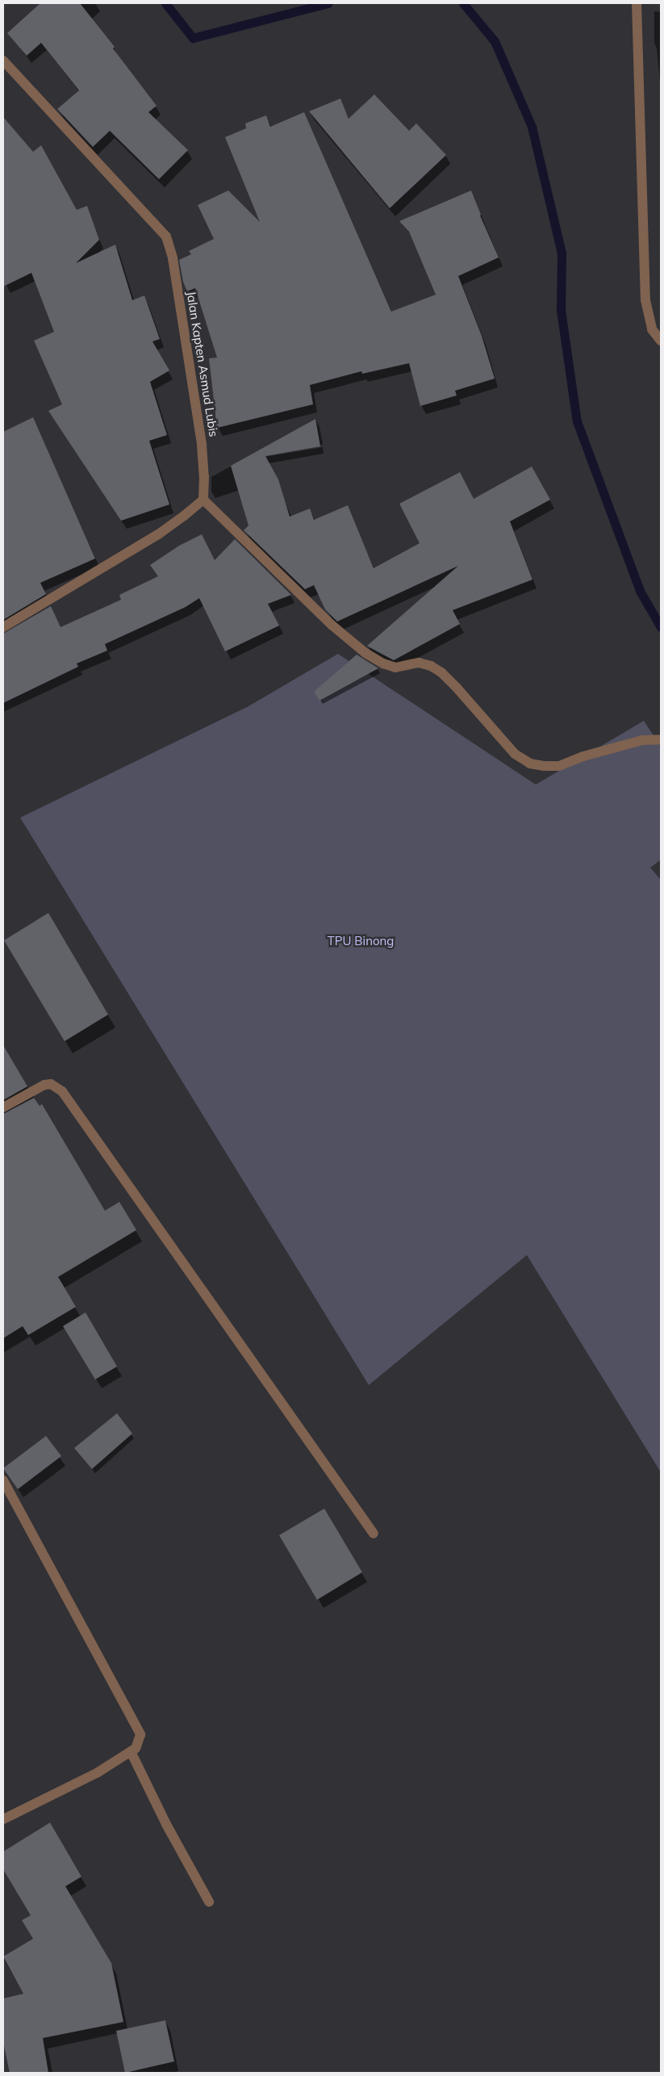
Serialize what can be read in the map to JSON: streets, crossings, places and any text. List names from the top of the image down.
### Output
{
  "streets": {
    "street": ["Jalan Kapten Asmud Lubis"]
  },
  "parks": ["TPU Binong"]
}
